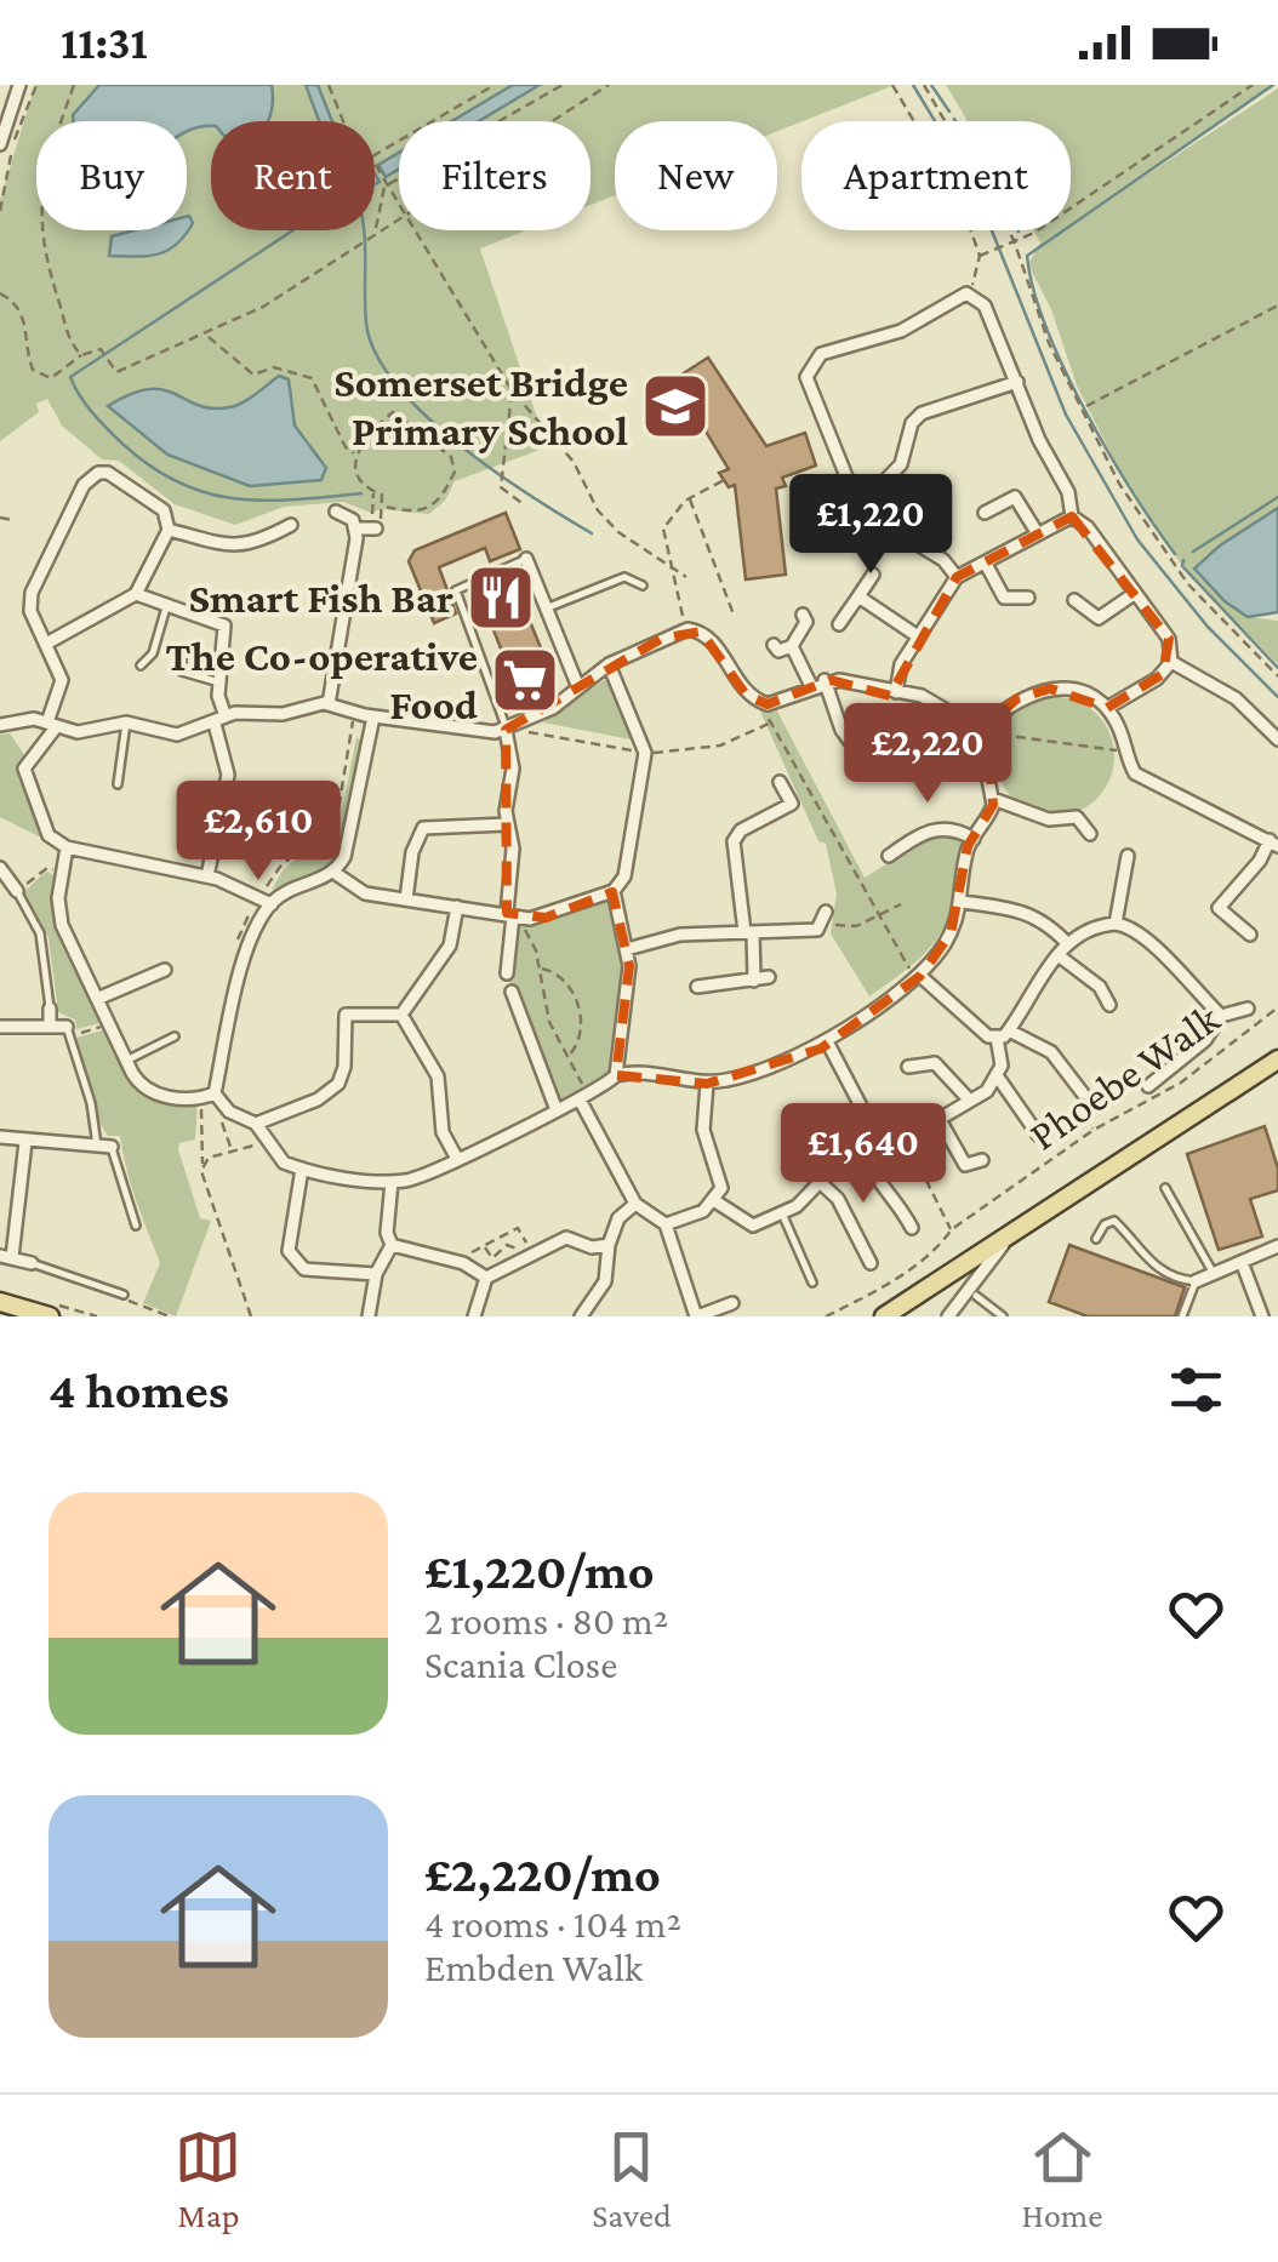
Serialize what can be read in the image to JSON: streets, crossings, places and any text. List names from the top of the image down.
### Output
{
  "streets": {
    "path": ["Phoebe Walk"]
  },
  "places": {
    "school or university": ["Somerset Bridge Primary School"],
    "restaurant": ["Smart Fish Bar"],
    "supermarket": ["The Co-operative Food"]
  },
  "page": {
    "status": "11:31",
    "chip": [
      "Buy",
      "Rent",
      "Filters",
      "New",
      "Apartment"
    ],
    "price": [
      "£1,220",
      "£2,220",
      "£2,610",
      "£1,640"
    ],
    "heading": "4 homes",
    "list": [
      {
        "name": "£1,220/mo",
        "note": "2 rooms · 80 m² · Scania Close"
      },
      {
        "name": "£2,220/mo",
        "note": "4 rooms · 104 m² · Embden Walk"
      }
    ],
    "tabs": ["Map", "Saved", "Home"]
  }
}
